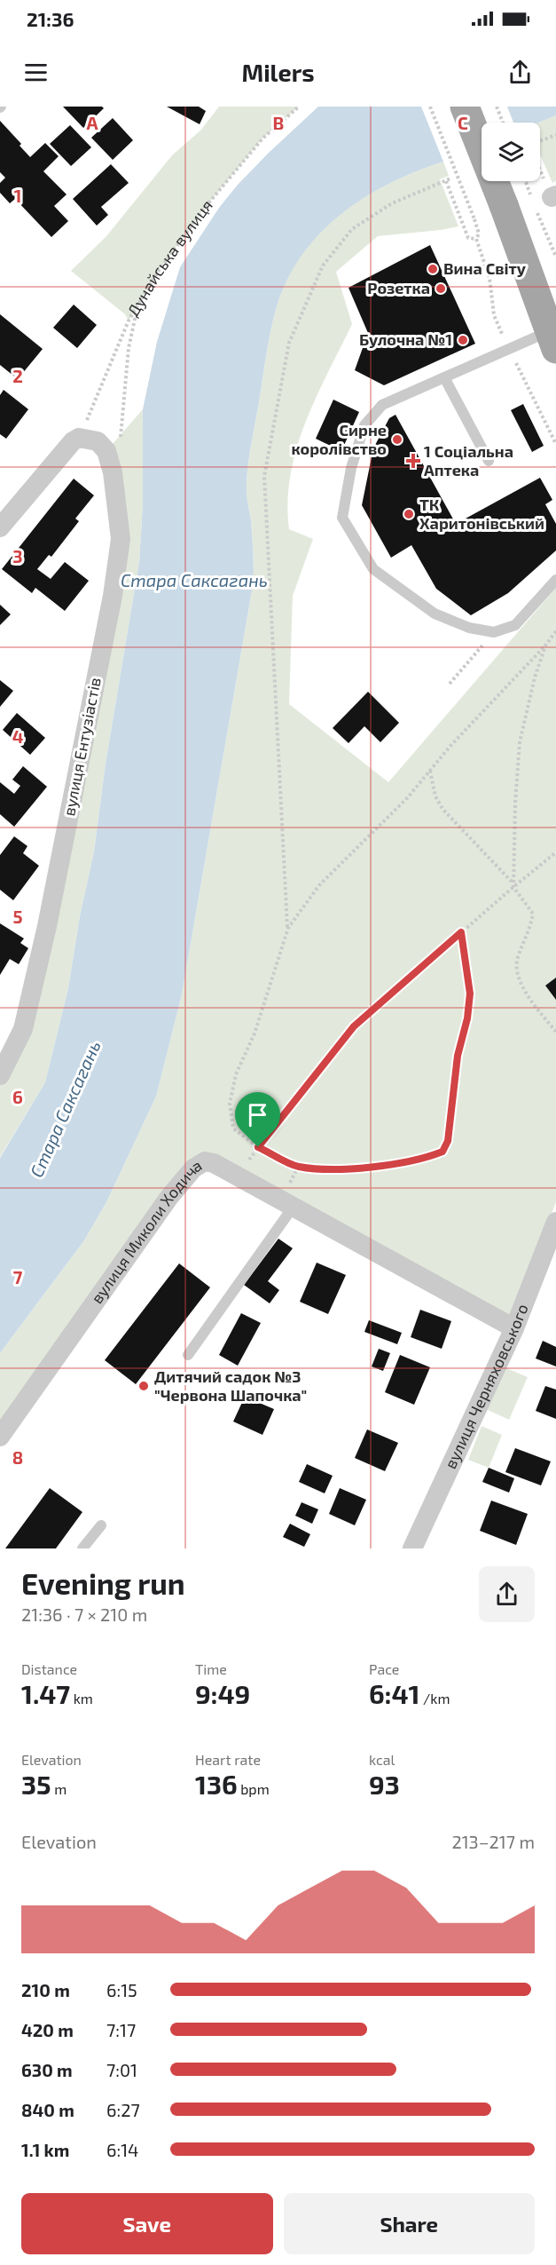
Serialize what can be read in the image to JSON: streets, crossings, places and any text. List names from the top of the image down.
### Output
{
  "streets": {
    "street": ["вулиця Ентузіастів", "вулиця Миколи Ходича", "вулиця Черняховського"],
    "path": ["Дунайська вулиця"]
  },
  "crossings": [
    ["Дунайська вулиця", "вулиця Ентузіастів"],
    ["вулиця Миколи Ходича", "вулиця Черняховського"]
  ],
  "water": ["Стара Саксагань"],
  "places": {
    "other": [
      "Вина Світу",
      "Розетка",
      "Булочна №1",
      "Сирне королівство",
      "ТК Харитонівський",
      "Дитячий садок №3 \"Червона Шапочка\""
    ],
    "health": ["1 Соціальна Аптека"]
  },
  "page": {
    "status": "21:36",
    "header": "Milers",
    "heading": ["Evening run", "21:36 · 7 × 210 m"],
    "stats": [
      ["Distance", "1.47 km"],
      ["Time", "9:49"],
      ["Pace", "6:41 /km"],
      ["Elevation", "35 m"],
      ["Heart rate", "136 bpm"],
      ["kcal", "93"]
    ],
    "chart": ["Elevation", "213–217 m"],
    "list": [
      {
        "name": "210 m",
        "note": "6:15"
      },
      {
        "name": "420 m",
        "note": "7:17"
      },
      {
        "name": "630 m",
        "note": "7:01"
      },
      {
        "name": "840 m",
        "note": "6:27"
      },
      {
        "name": "1.1 km",
        "note": "6:14"
      }
    ],
    "buttons": ["Save", "Share"]
  },
  "grid": {
    "columns": ["A", "B", "C"],
    "rows": [
      "1",
      "2",
      "3",
      "4",
      "5",
      "6",
      "7",
      "8"
    ]
  }
}
